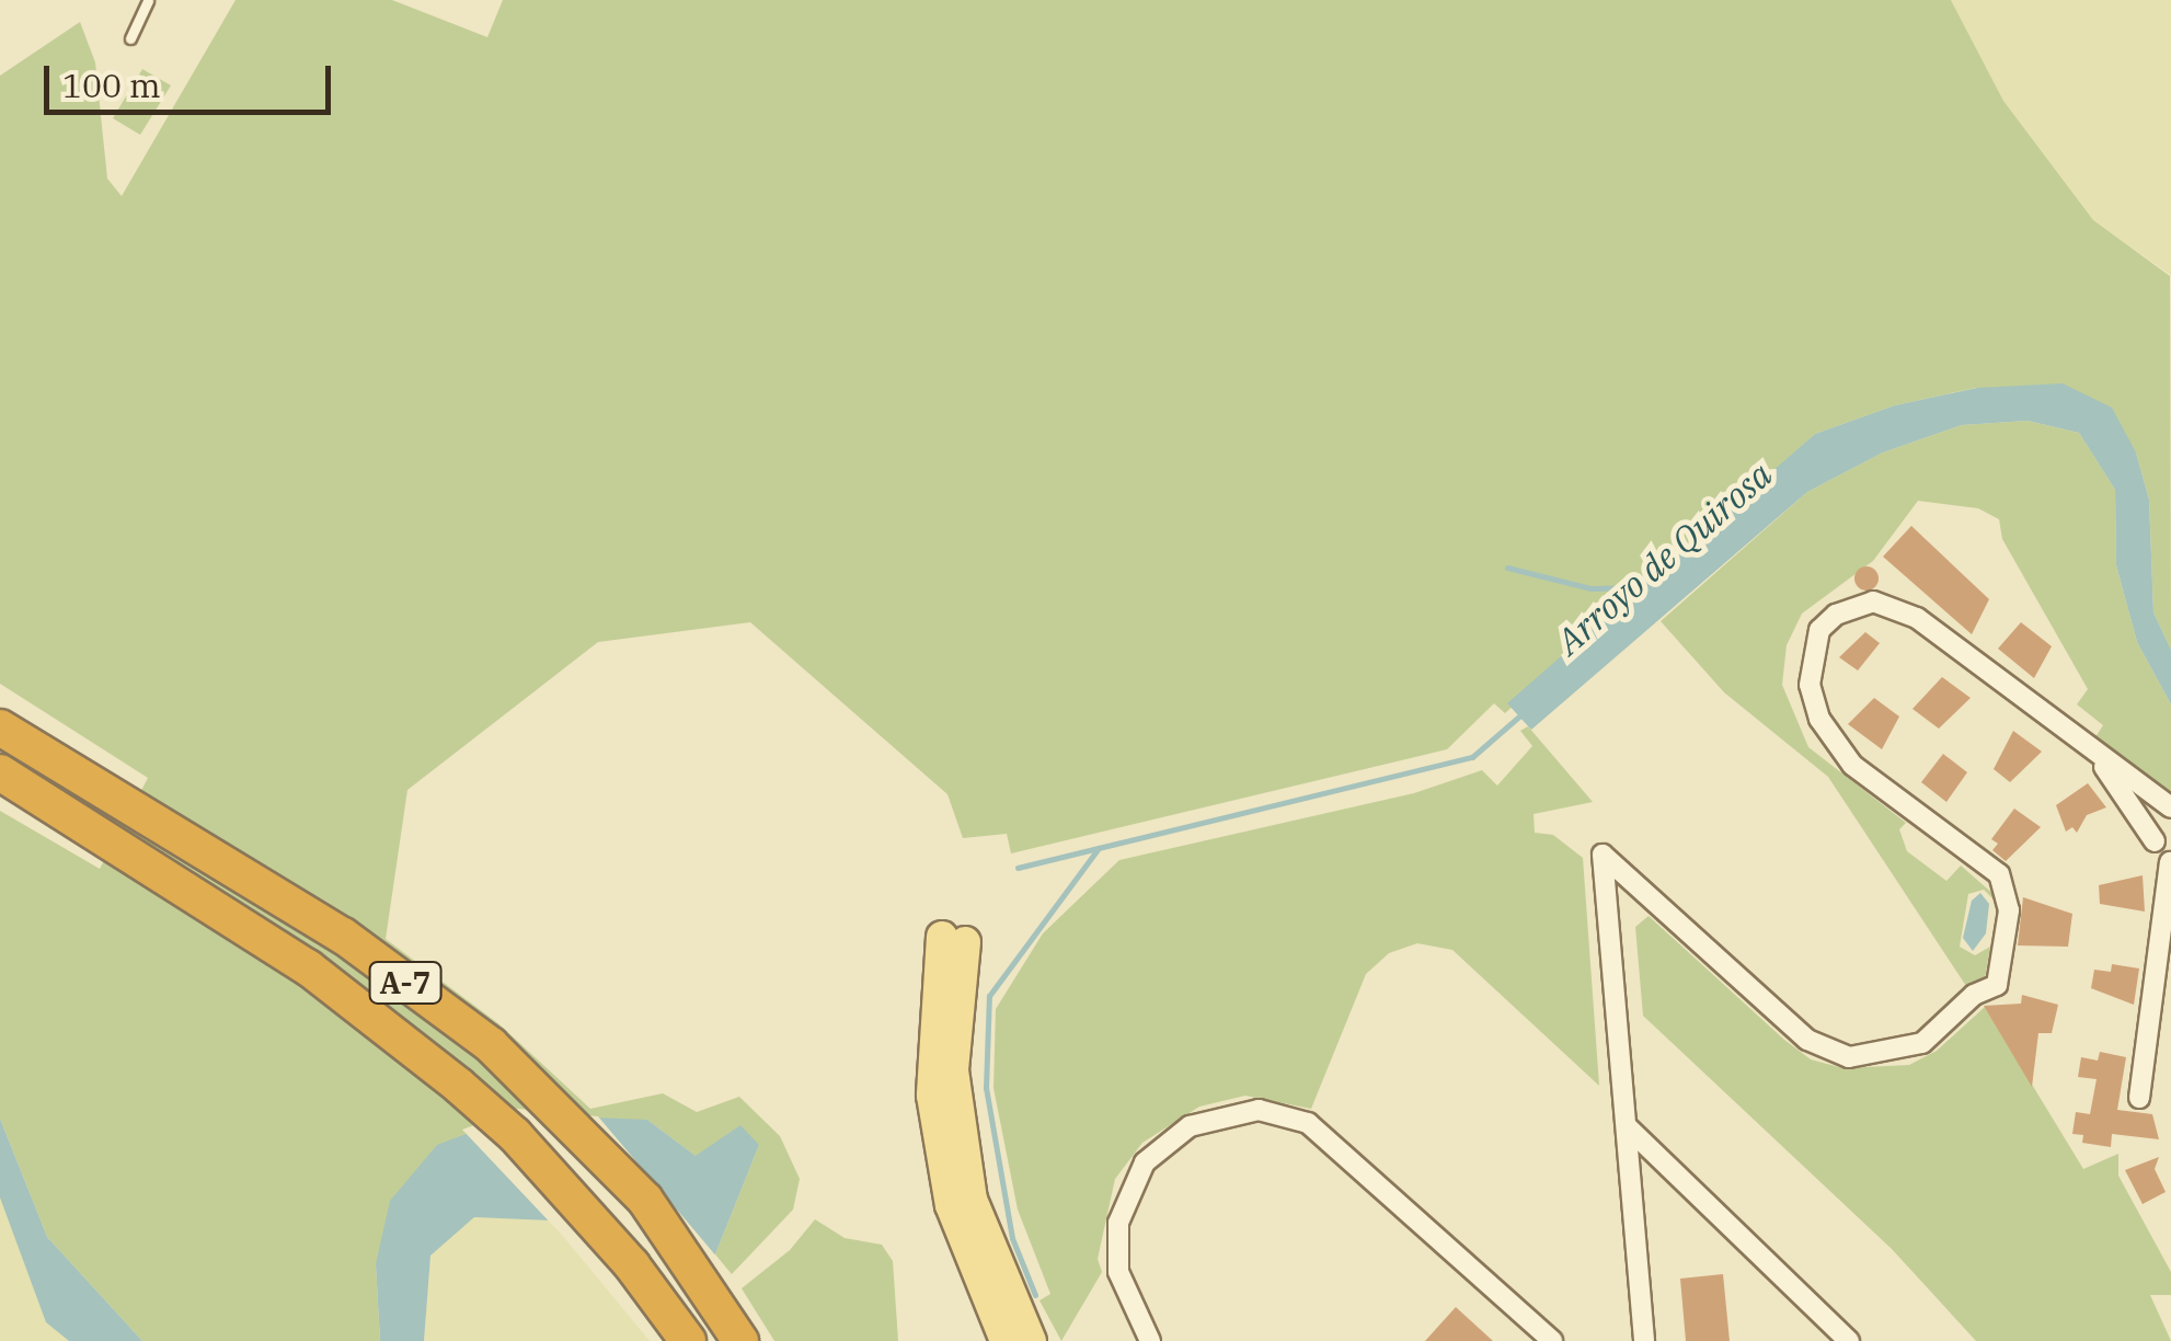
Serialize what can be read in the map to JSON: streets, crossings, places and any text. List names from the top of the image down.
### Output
{
  "streets": {
    "highway": ["A-7"]
  },
  "water": ["Arroyo de Quirosa"],
  "scale_bar": "100 m"
}
